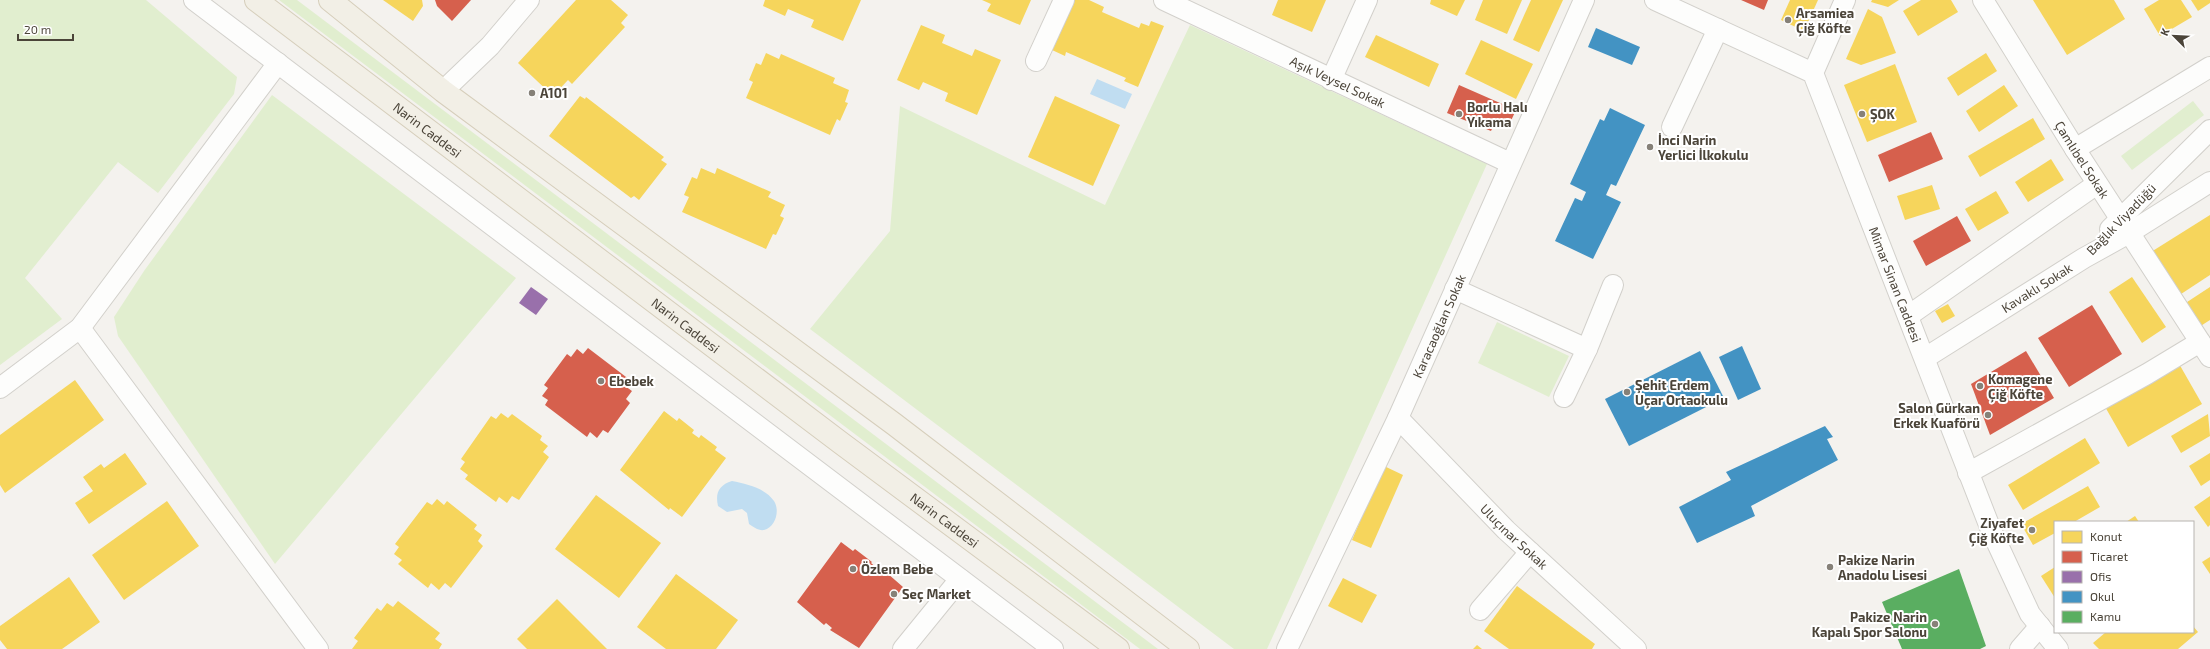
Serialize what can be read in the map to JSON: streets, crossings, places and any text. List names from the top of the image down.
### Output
{
  "streets": {
    "main road": ["Narin Caddesi"],
    "street": [
      "Aşık Veysel Sokak",
      "Çamlıbel Sokak",
      "Bağlık Viyadüğü",
      "Mimar Sinan Caddesi",
      "Kavaklı Sokak",
      "Karacaoğlan Sokak",
      "Uluçınar Sokak"
    ]
  },
  "crossings": [
    ["Aşık Veysel Sokak", "Karacaoğlan Sokak"],
    ["Çamlıbel Sokak", "Bağlık Viyadüğü"],
    ["Bağlık Viyadüğü", "Kavaklı Sokak"],
    ["Mimar Sinan Caddesi", "Kavaklı Sokak"],
    ["Karacaoğlan Sokak", "Uluçınar Sokak"]
  ],
  "places": [
    "Arsamiea Çiğ Köfte",
    "A101",
    "Borlu Halı Yıkama",
    "ŞOK",
    "İnci Narin Yerlici İlkokulu",
    "Ebebek",
    "Komagene Çiğ Köfte",
    "Şehit Erdem Uçar Ortaokulu",
    "Salon Gürkan Erkek Kuaförü",
    "Ziyafet Çiğ Köfte",
    "Pakize Narin Anadolu Lisesi",
    "Özlem Bebe",
    "Seç Market",
    "Pakize Narin Kapalı Spor Salonu"
  ],
  "legend": [
    "Konut",
    "Ticaret",
    "Ofis",
    "Okul",
    "Kamu"
  ],
  "scale_bar": "20 m",
  "north": "top left"
}
